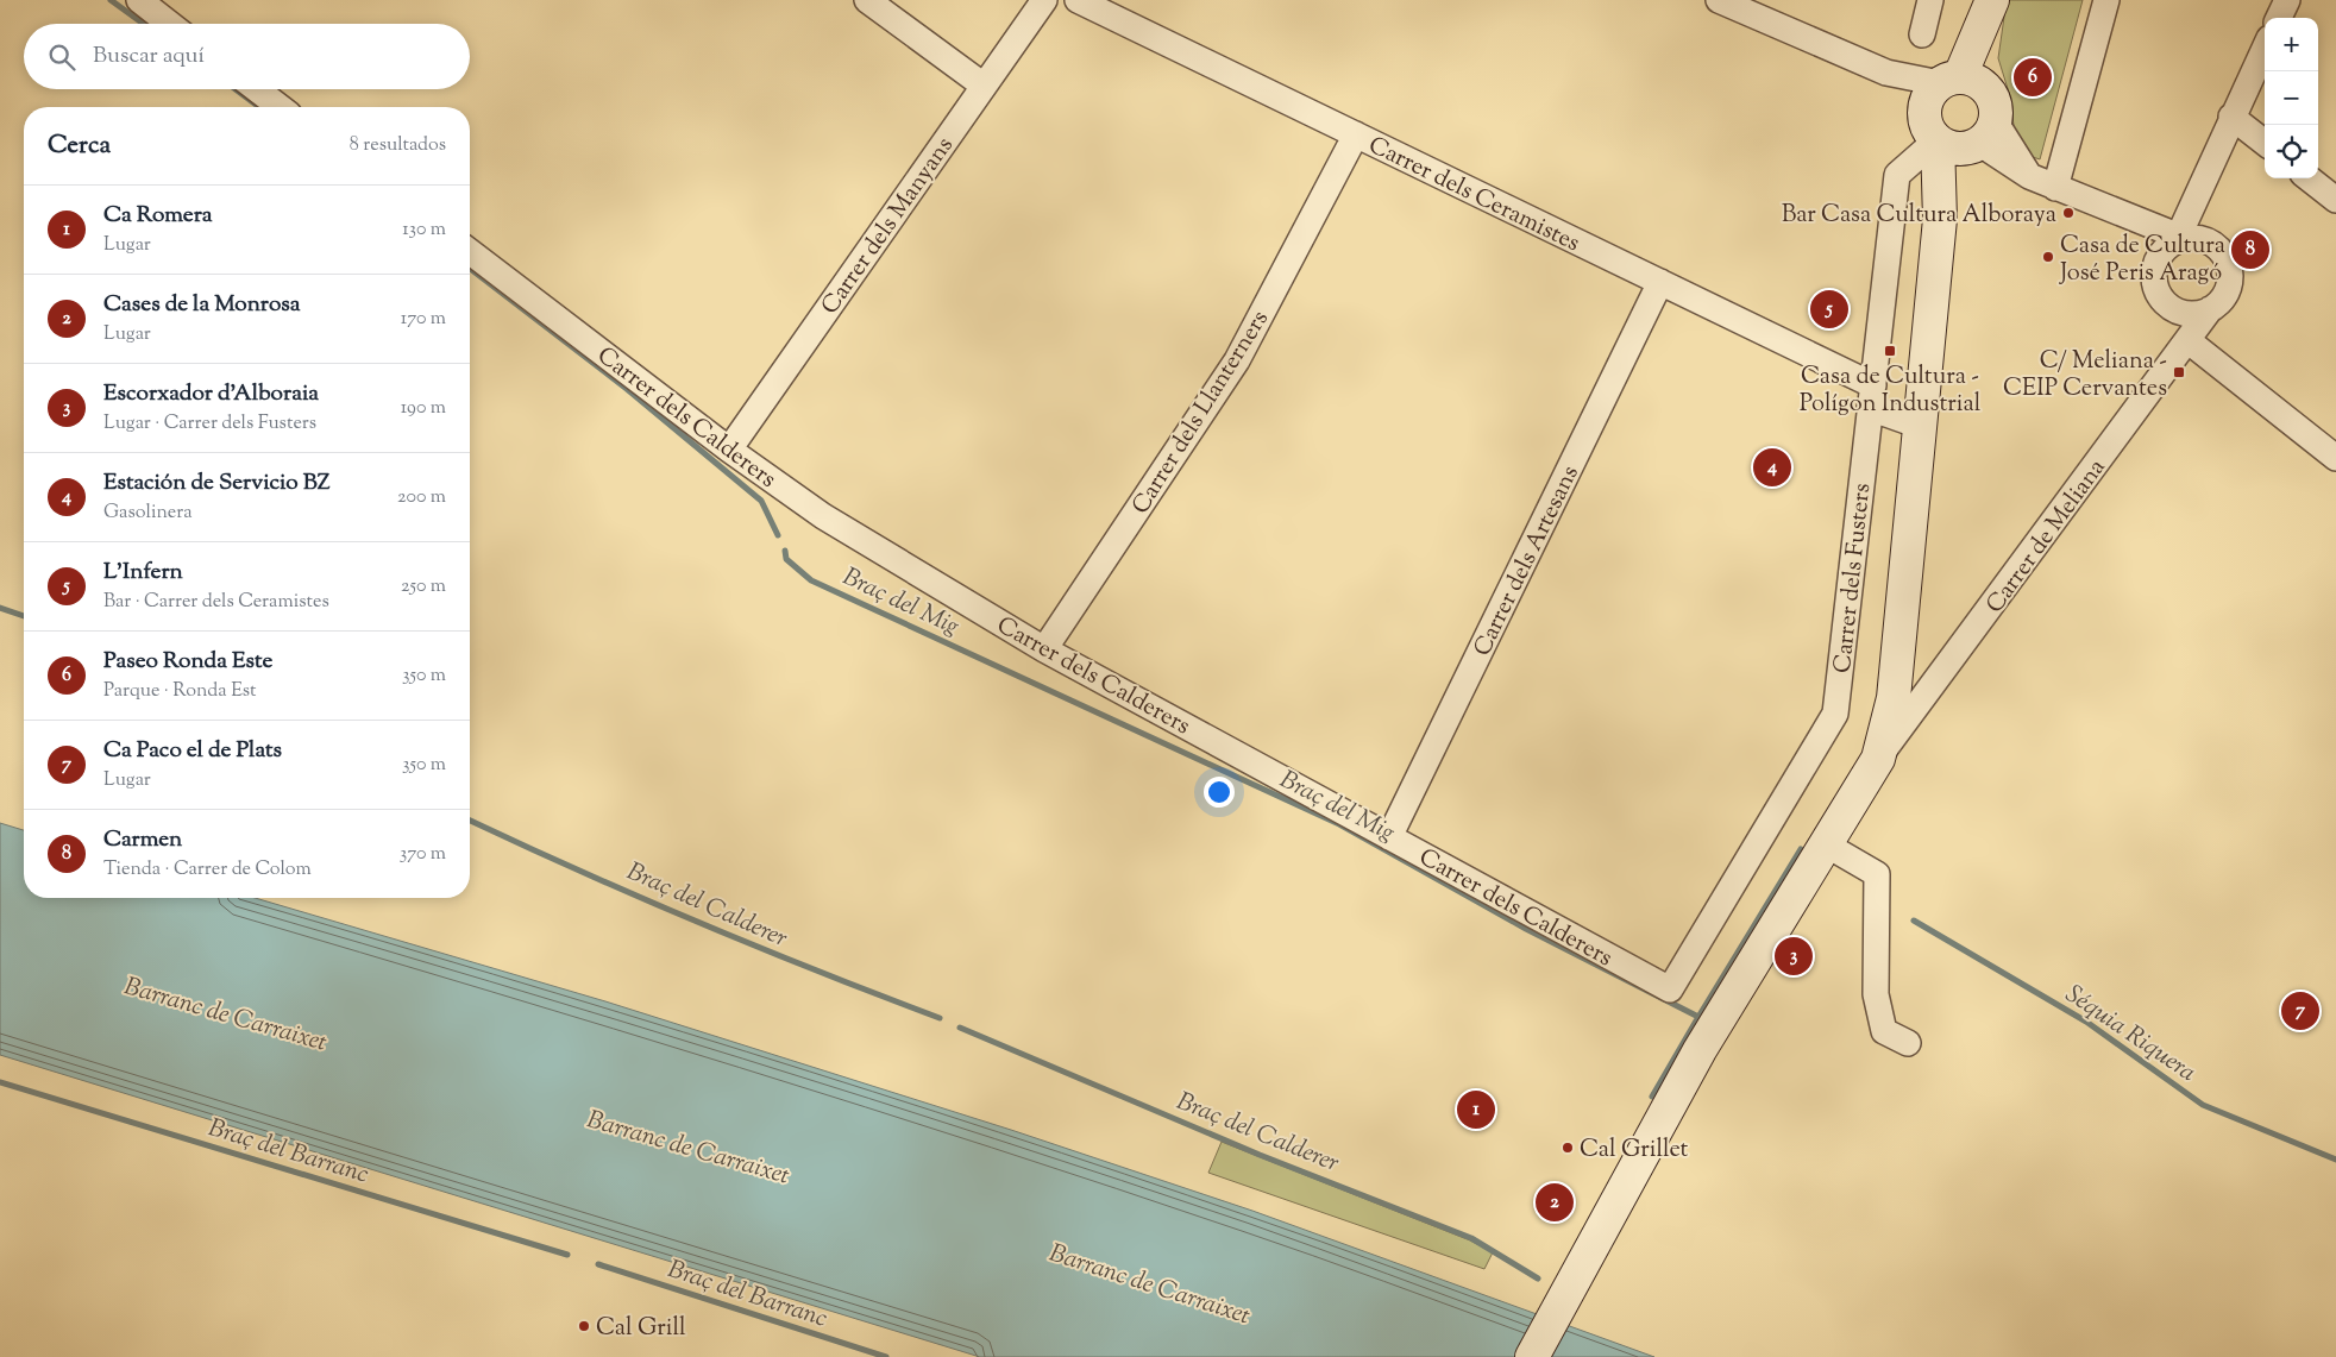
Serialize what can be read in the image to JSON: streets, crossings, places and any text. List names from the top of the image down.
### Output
{
  "streets": {
    "street": [
      "Carrer dels Ceramistes",
      "Carrer dels Manyans",
      "Carrer dels Llanterners",
      "Carrer dels Calderers",
      "Carrer de Meliana",
      "Carrer dels Artesans",
      "Carrer dels Fusters"
    ]
  },
  "crossings": [
    ["Carrer dels Ceramistes", "Carrer dels Llanterners"],
    ["Carrer dels Ceramistes", "Carrer dels Artesans"],
    ["Carrer dels Ceramistes", "Carrer dels Fusters"],
    ["Carrer dels Manyans", "Carrer dels Calderers"],
    ["Carrer dels Llanterners", "Carrer dels Calderers"],
    ["Carrer dels Calderers", "Carrer dels Artesans"],
    ["Carrer dels Calderers", "Carrer dels Fusters"]
  ],
  "water": [
    "Braç del Mig",
    "Braç del Calderer",
    "Barranc de Carraixet",
    "Séquia Riquera",
    "Braç del Barranc"
  ],
  "places": {
    "other": [
      "Bar Casa Cultura Alboraya",
      "Casa de Cultura José Peris Aragó",
      "Cal Grillet",
      "Cal Grill"
    ],
    "transit": ["Casa de Cultura - Polígon Industrial", "C/ Meliana - CEIP Cervantes"]
  },
  "page": {
    "map_buttons": ["+", "−"],
    "search": "Buscar aquí",
    "pins": [
      "6",
      "8",
      "5",
      "4",
      "3",
      "7",
      "1",
      "2"
    ],
    "heading": ["Cerca", "8 resultados"],
    "list": [
      {
        "mark": "1",
        "name": "Ca Romera",
        "note": "Lugar",
        "value": "130 m"
      },
      {
        "mark": "2",
        "name": "Cases de la Monrosa",
        "note": "Lugar",
        "value": "170 m"
      },
      {
        "mark": "3",
        "name": "Escorxador d'Alboraia",
        "note": "Lugar · Carrer dels Fusters",
        "value": "190 m"
      },
      {
        "mark": "4",
        "name": "Estación de Servicio BZ",
        "note": "Gasolinera",
        "value": "200 m"
      },
      {
        "mark": "5",
        "name": "L'Infern",
        "note": "Bar · Carrer dels Ceramistes",
        "value": "250 m"
      },
      {
        "mark": "6",
        "name": "Paseo Ronda Este",
        "note": "Parque · Ronda Est",
        "value": "350 m"
      },
      {
        "mark": "7",
        "name": "Ca Paco el de Plats",
        "note": "Lugar",
        "value": "350 m"
      },
      {
        "mark": "8",
        "name": "Carmen",
        "note": "Tienda · Carrer de Colom",
        "value": "370 m"
      }
    ]
  }
}
